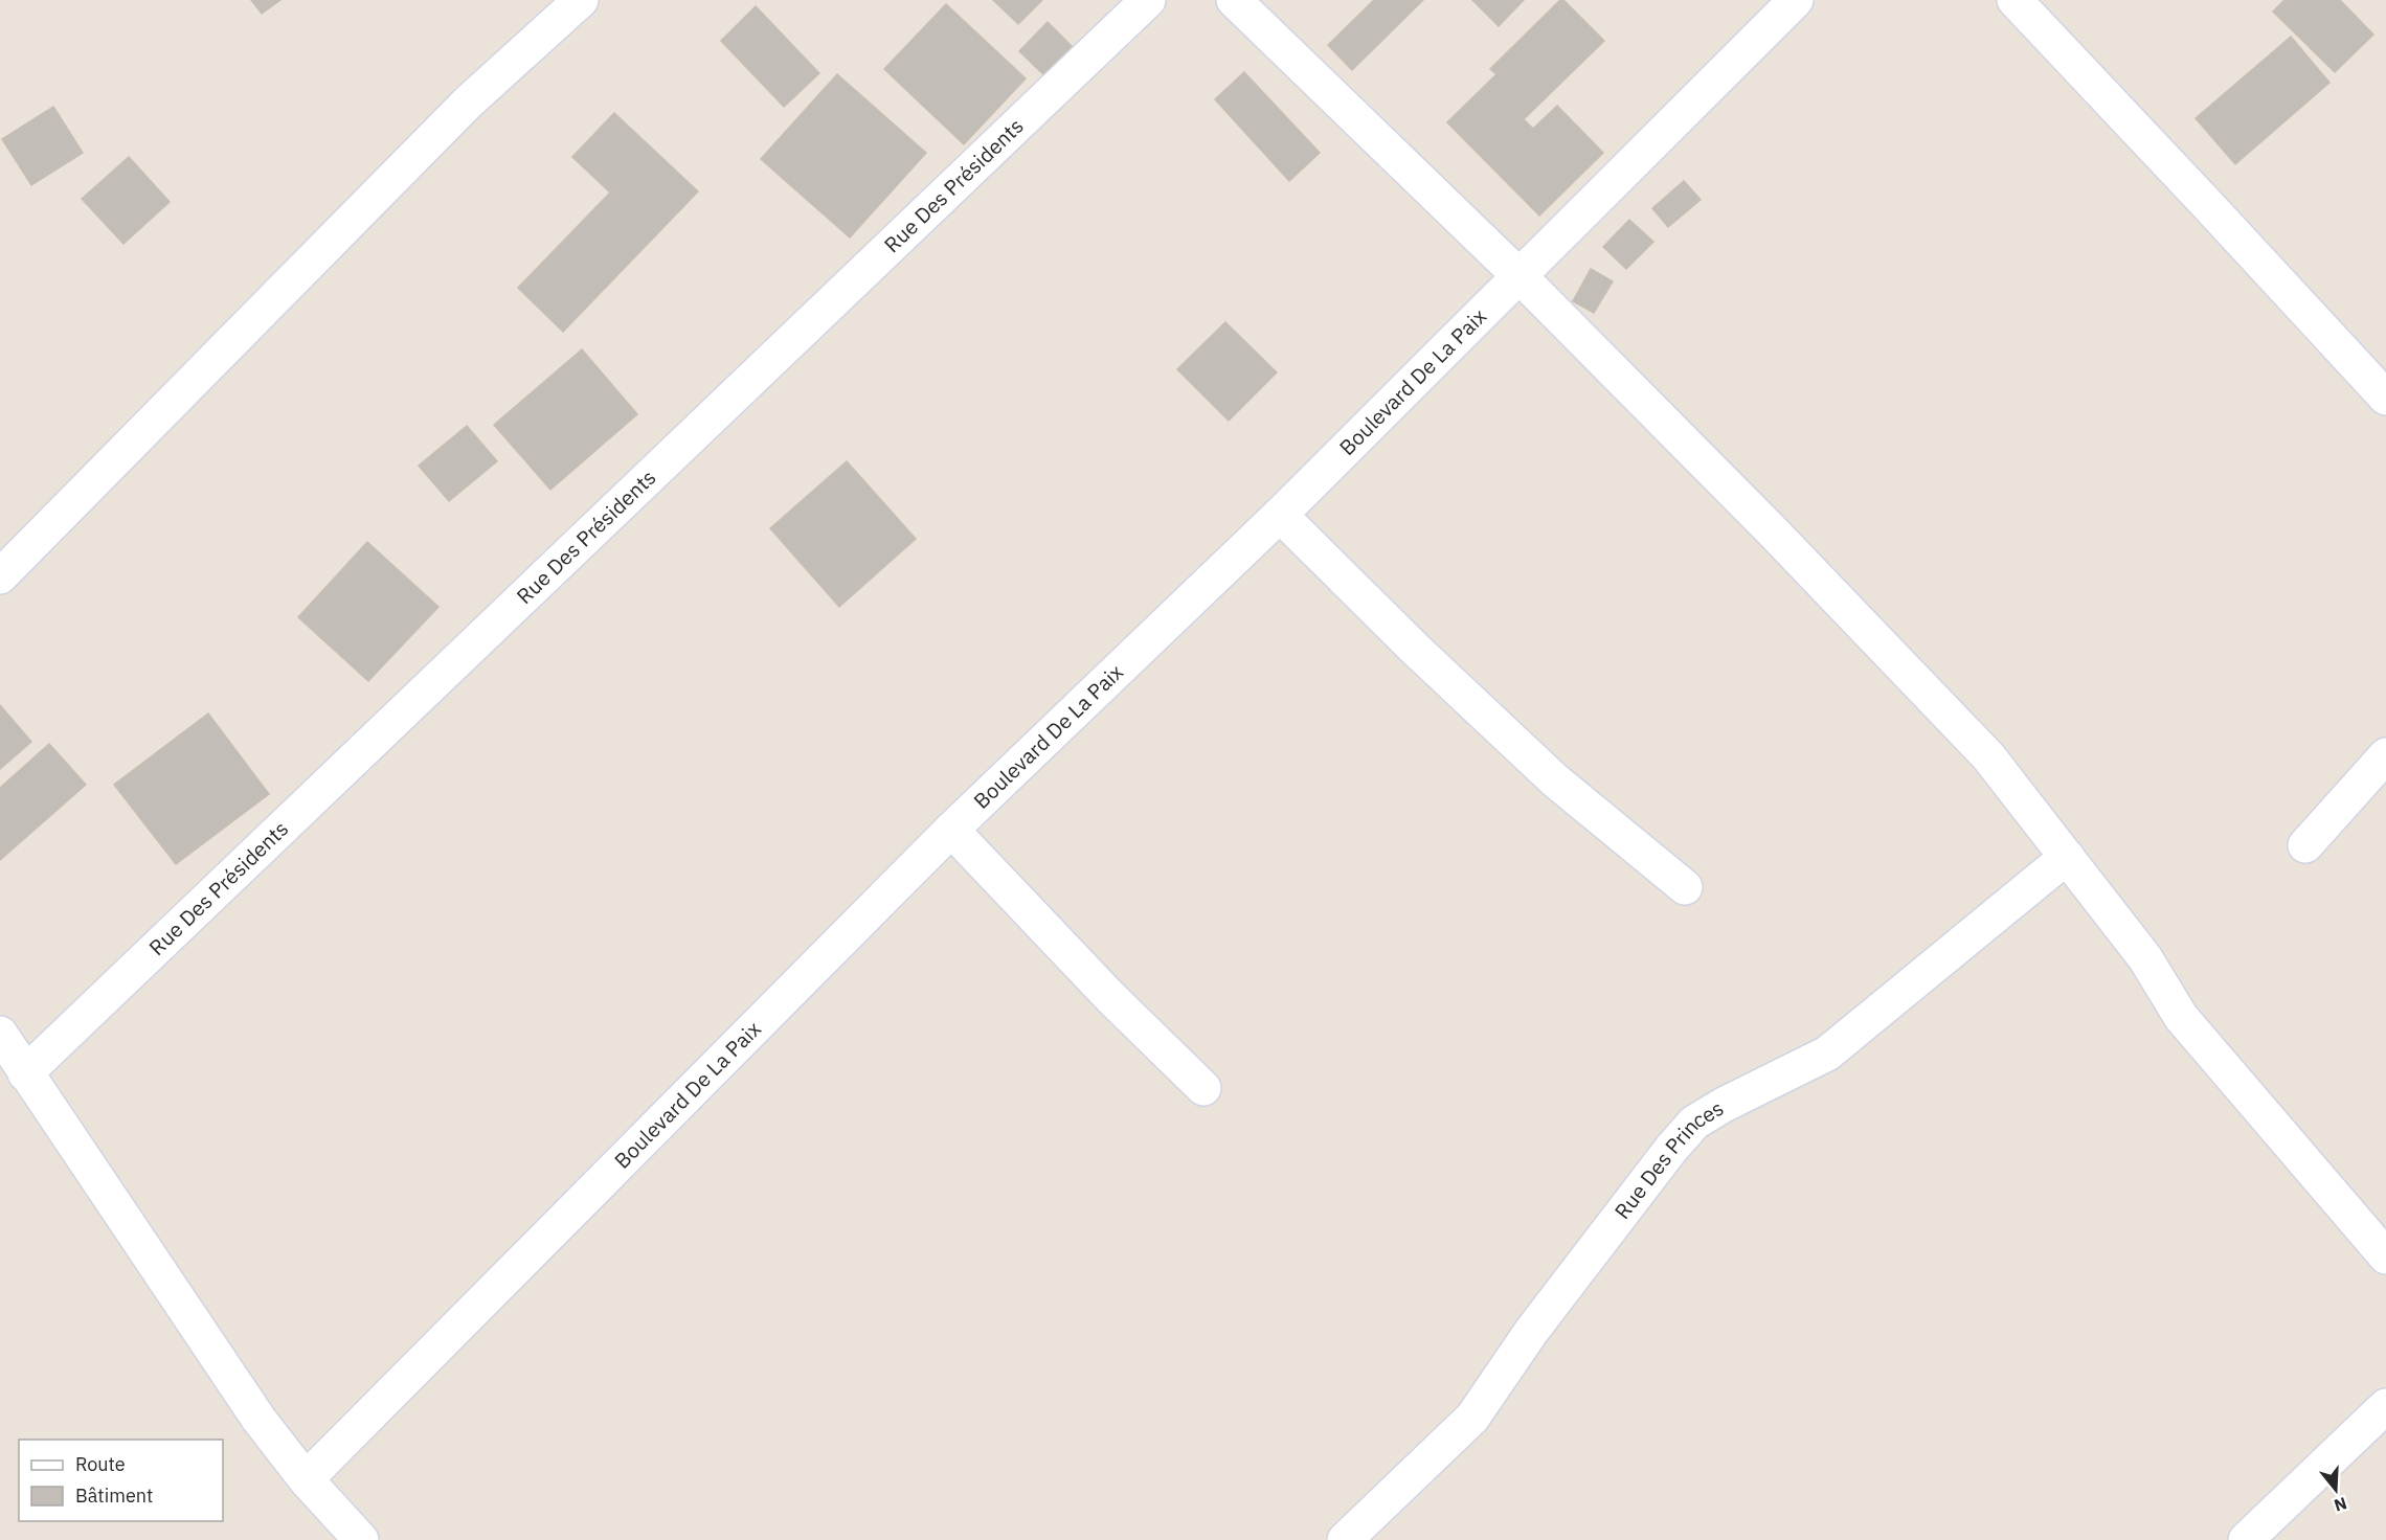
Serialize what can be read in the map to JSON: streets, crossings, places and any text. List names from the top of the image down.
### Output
{
  "streets": {
    "street": ["Rue Des Présidents", "Boulevard De La Paix", "Rue Des Princes"]
  },
  "legend": ["Route", "Bâtiment"],
  "north": "bottom"
}
